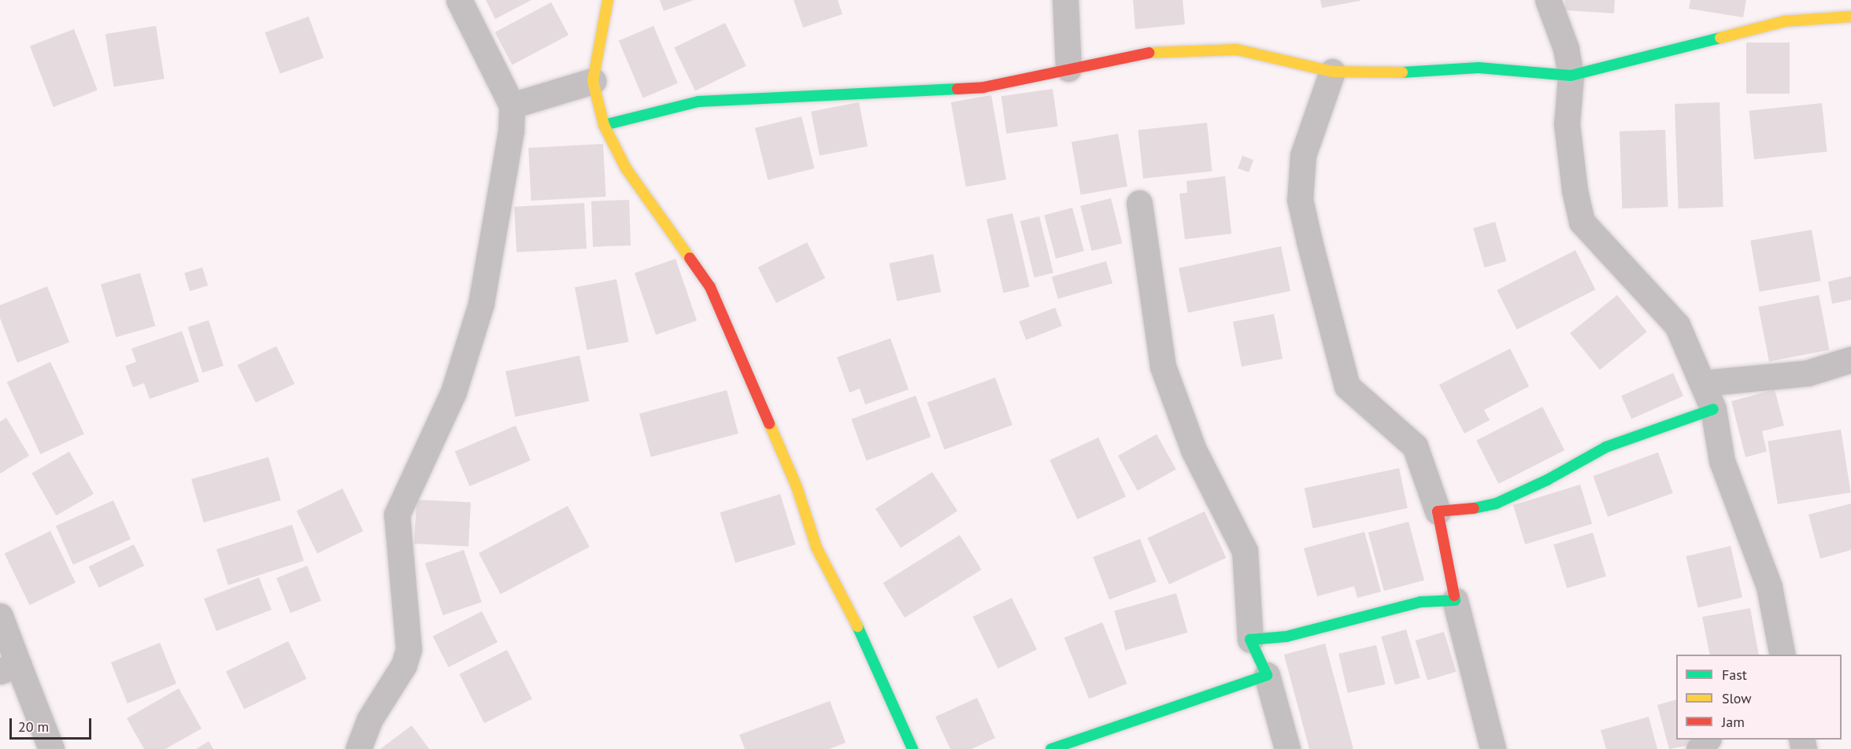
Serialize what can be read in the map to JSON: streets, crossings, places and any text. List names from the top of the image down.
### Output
{
  "legend": ["Fast", "Slow", "Jam"],
  "scale_bar": "20 m"
}
